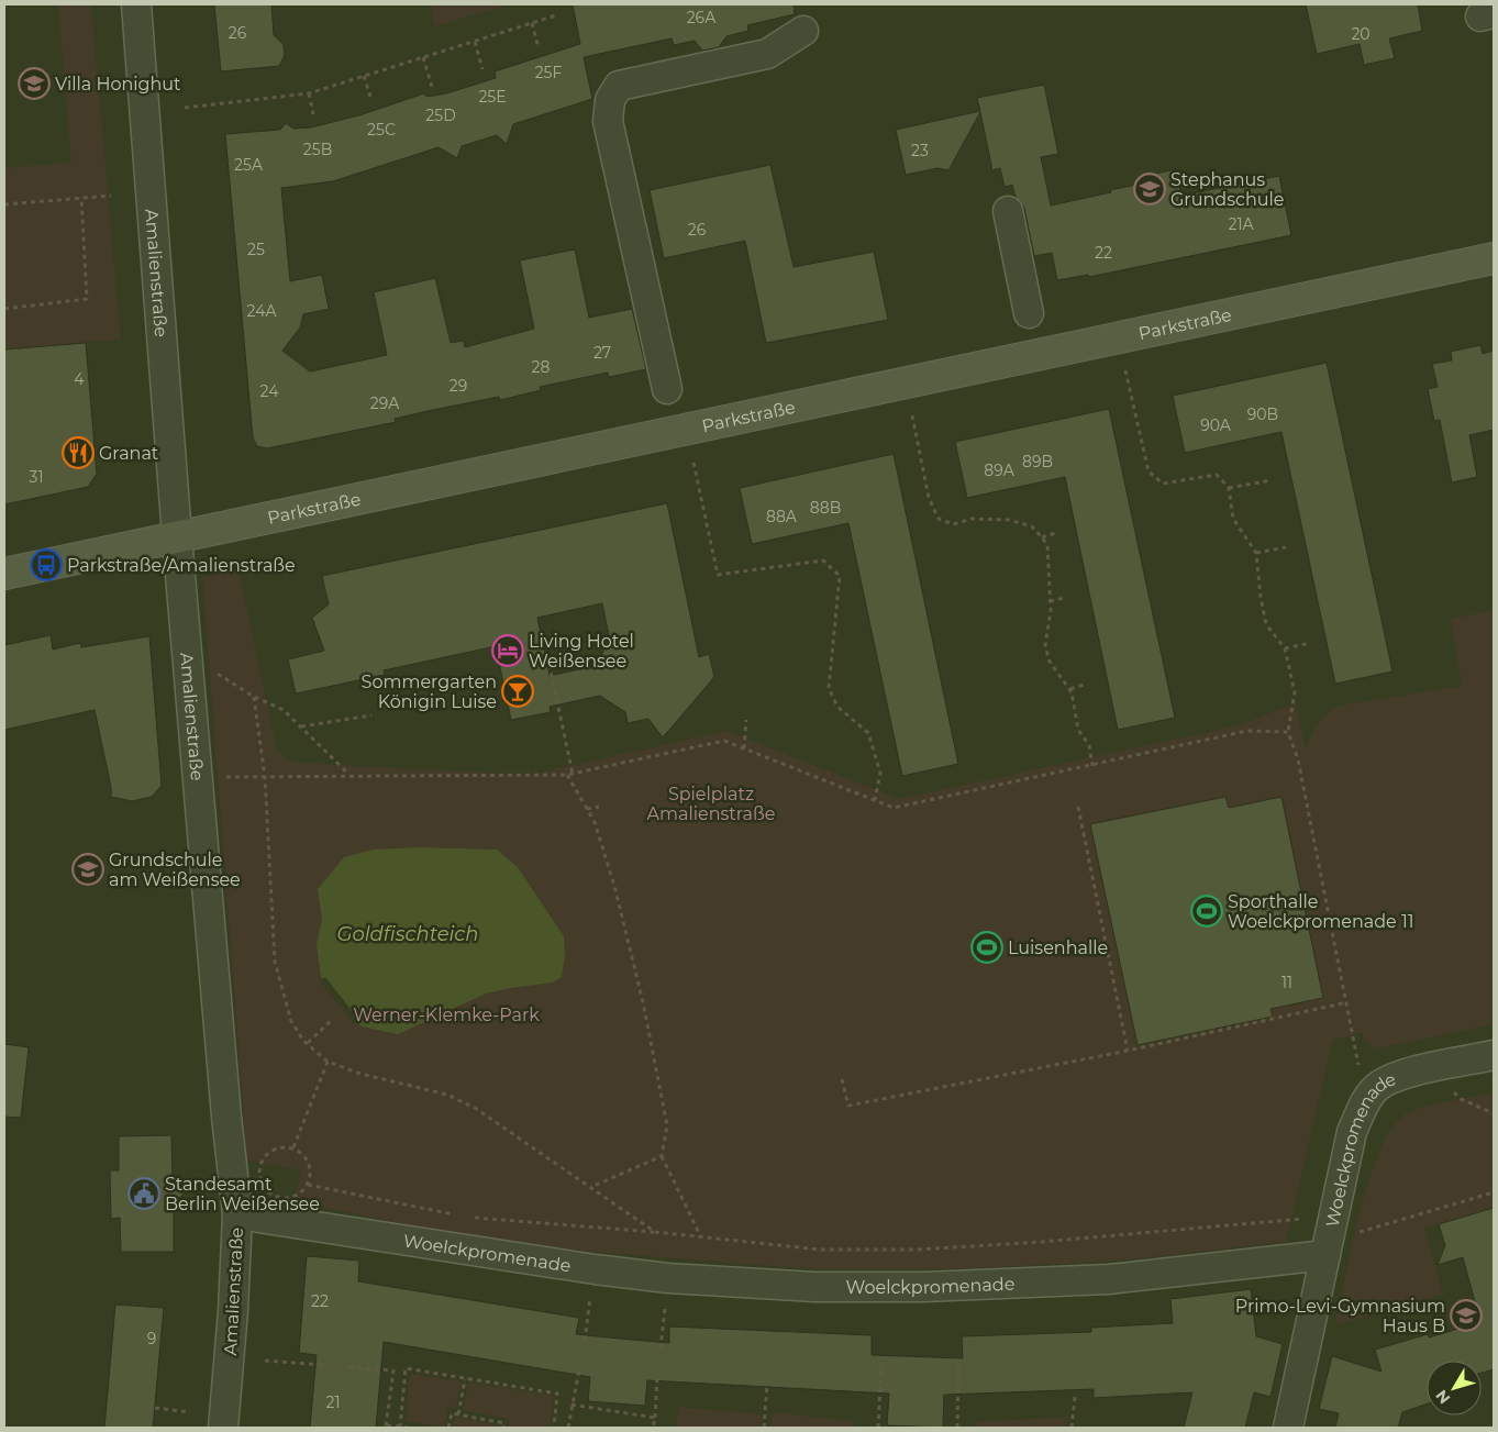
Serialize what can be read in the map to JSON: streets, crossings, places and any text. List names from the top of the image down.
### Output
{
  "streets": {
    "street": ["Amalienstraße", "Parkstraße", "Woelckpromenade"]
  },
  "crossings": [
    ["Amalienstraße", "Parkstraße"],
    ["Amalienstraße", "Woelckpromenade"]
  ],
  "water": ["Goldfischteich"],
  "parks": ["Spielplatz Amalienstraße", "Werner-Klemke-Park"],
  "places": {
    "school or university": [
      "Villa Honighut",
      "Stephanus Grundschule",
      "Grundschule am Weißensee",
      "Primo-Levi-Gymnasium Haus B"
    ],
    "restaurant": ["Granat"],
    "bus stop": ["Parkstraße/Amalienstraße"],
    "hotel": ["Living Hotel Weißensee"],
    "bar": ["Sommergarten Königin Luise"],
    "sports": ["Sporthalle Woelckpromenade 11", "Luisenhalle"],
    "public building": ["Standesamt Berlin Weißensee"]
  },
  "house_numbers": [
    "26A",
    "26",
    "20",
    "25F",
    "25E",
    "25D",
    "25C",
    "25B",
    "23",
    "25A",
    "21A",
    "26",
    "25",
    "22",
    "24A",
    "27",
    "28",
    "4",
    "29",
    "24",
    "29A",
    "90B",
    "90A",
    "89B",
    "89A",
    "31",
    "88B",
    "88A",
    "11",
    "22",
    "9",
    "21"
  ],
  "north": "bottom left"
}
